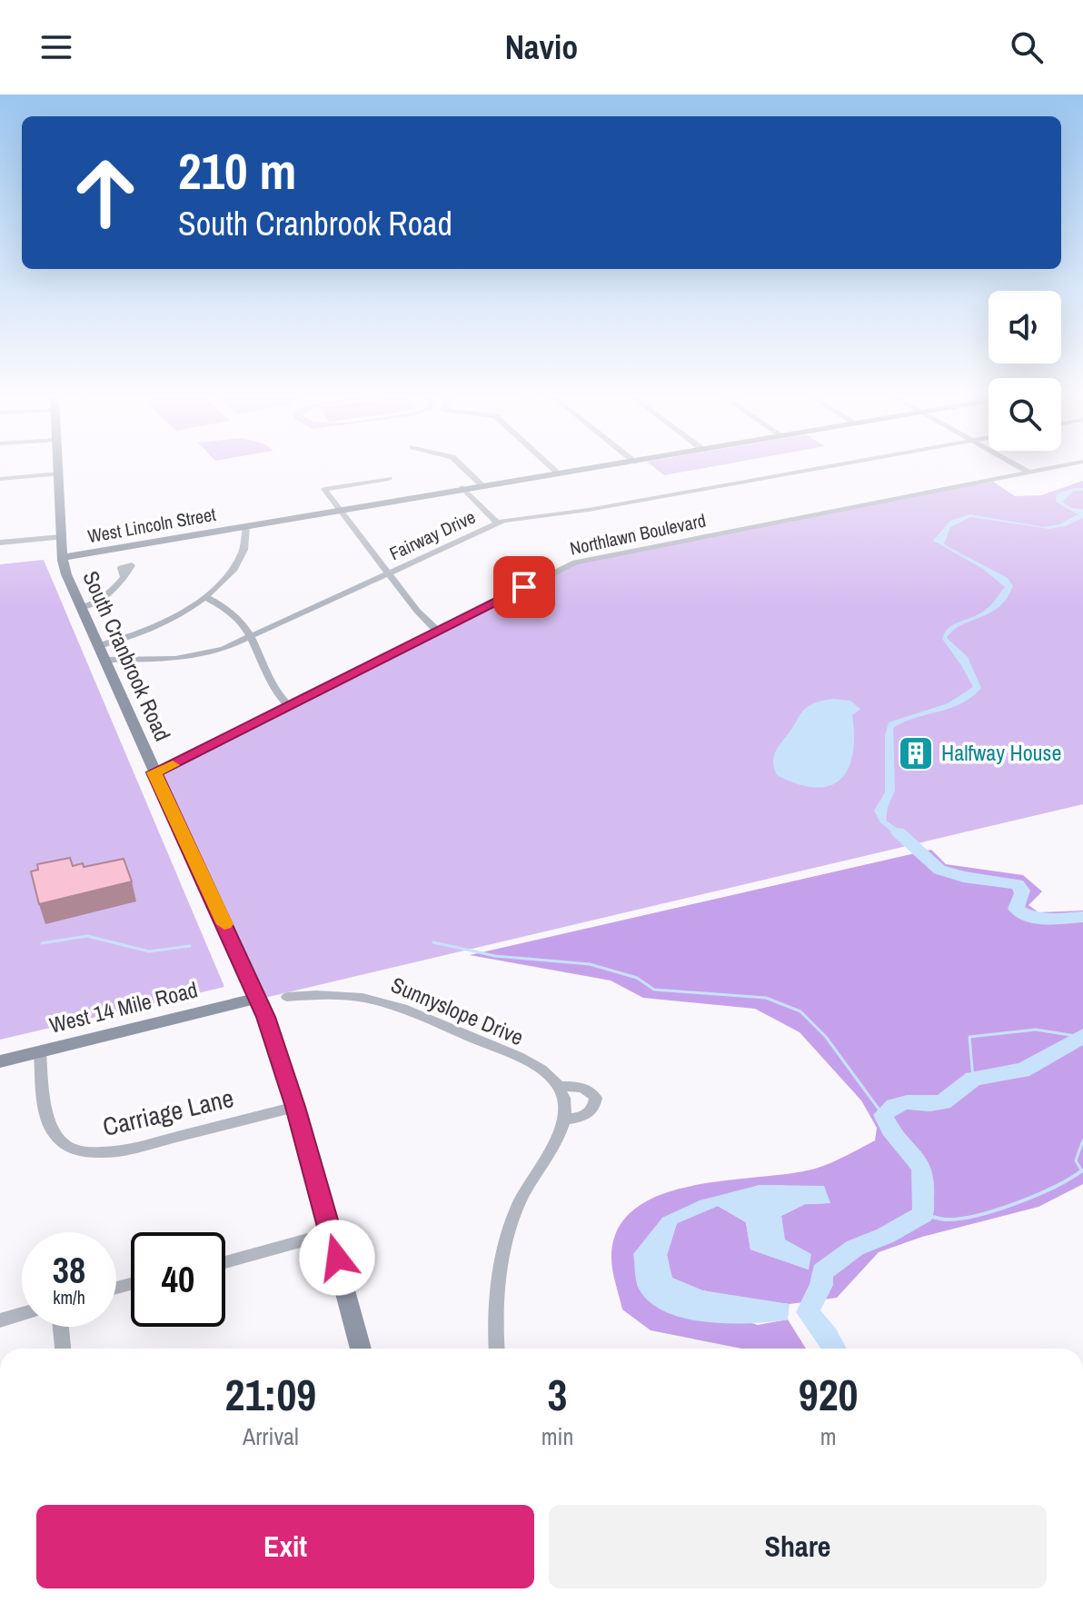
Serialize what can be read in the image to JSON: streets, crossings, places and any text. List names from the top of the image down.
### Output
{
  "streets": {
    "street": [
      "West Lincoln Street",
      "Northlawn Boulevard",
      "Fairway Drive",
      "South Cranbrook Road",
      "West 14 Mile Road",
      "Sunnyslope Drive",
      "Carriage Lane"
    ]
  },
  "crossings": [
    ["West Lincoln Street", "South Cranbrook Road"],
    ["Northlawn Boulevard", "South Cranbrook Road"],
    ["Fairway Drive", "South Cranbrook Road"],
    ["South Cranbrook Road", "West 14 Mile Road"],
    ["South Cranbrook Road", "Carriage Lane"],
    ["West 14 Mile Road", "Carriage Lane"]
  ],
  "places": {
    "building": ["Halfway House"]
  },
  "page": {
    "header": "Navio",
    "turn": ["210 m", "South Cranbrook Road"],
    "speed": "38 km/h",
    "limit": "40",
    "eta": [
      "21:09",
      "Arrival",
      "3",
      "min",
      "920",
      "m"
    ],
    "buttons": ["Exit", "Share"]
  }
}
